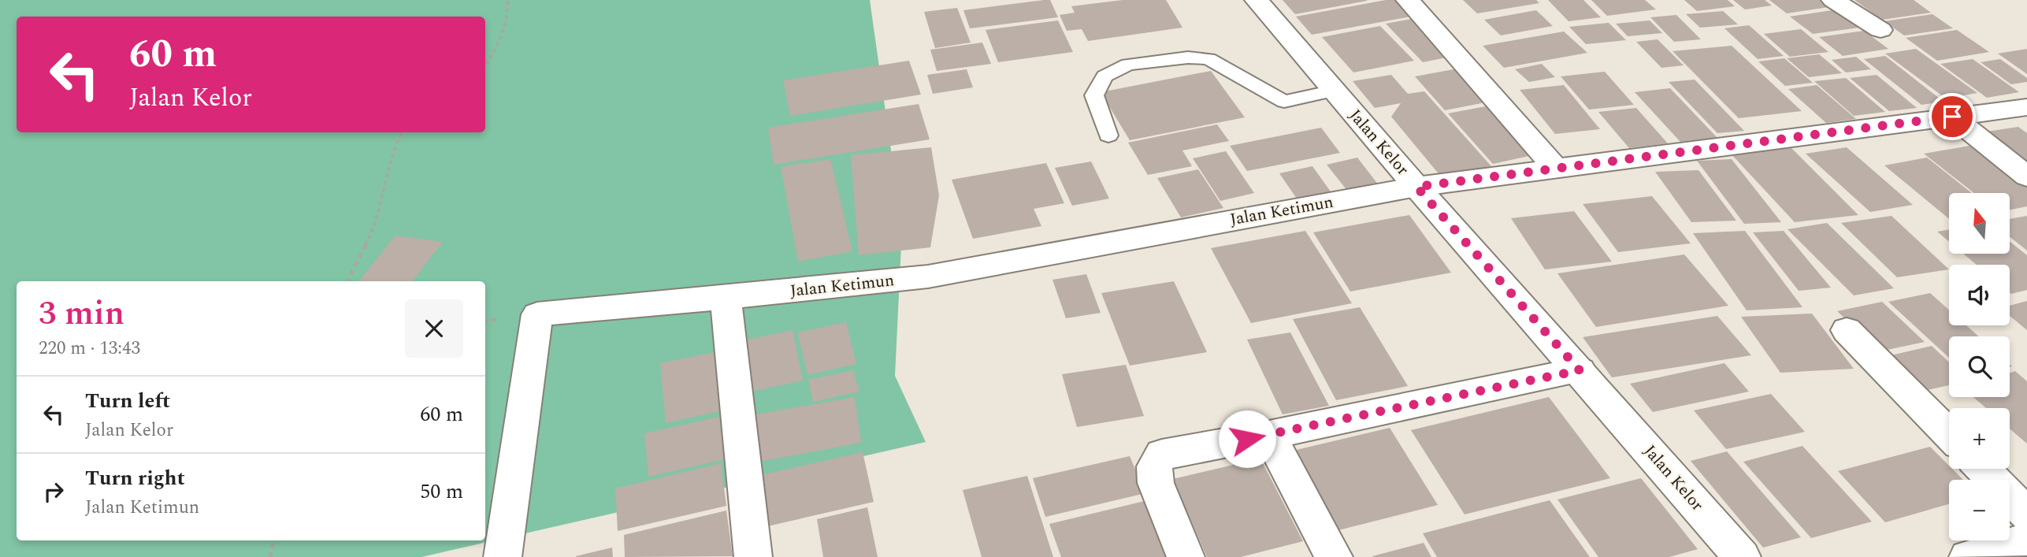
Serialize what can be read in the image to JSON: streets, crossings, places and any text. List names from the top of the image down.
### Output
{
  "streets": {
    "street": ["Jalan Kelor", "Jalan Ketimun"]
  },
  "crossings": [
    ["Jalan Kelor", "Jalan Ketimun"]
  ],
  "north": "top",
  "page": {
    "turn": ["60 m", "Jalan Kelor"],
    "map_buttons": ["+", "−"],
    "heading": ["3 min", "220 m · 13:43"],
    "list": [
      {
        "name": "Turn left",
        "note": "Jalan Kelor",
        "value": "60 m"
      },
      {
        "name": "Turn right",
        "note": "Jalan Ketimun",
        "value": "50 m"
      }
    ]
  }
}
